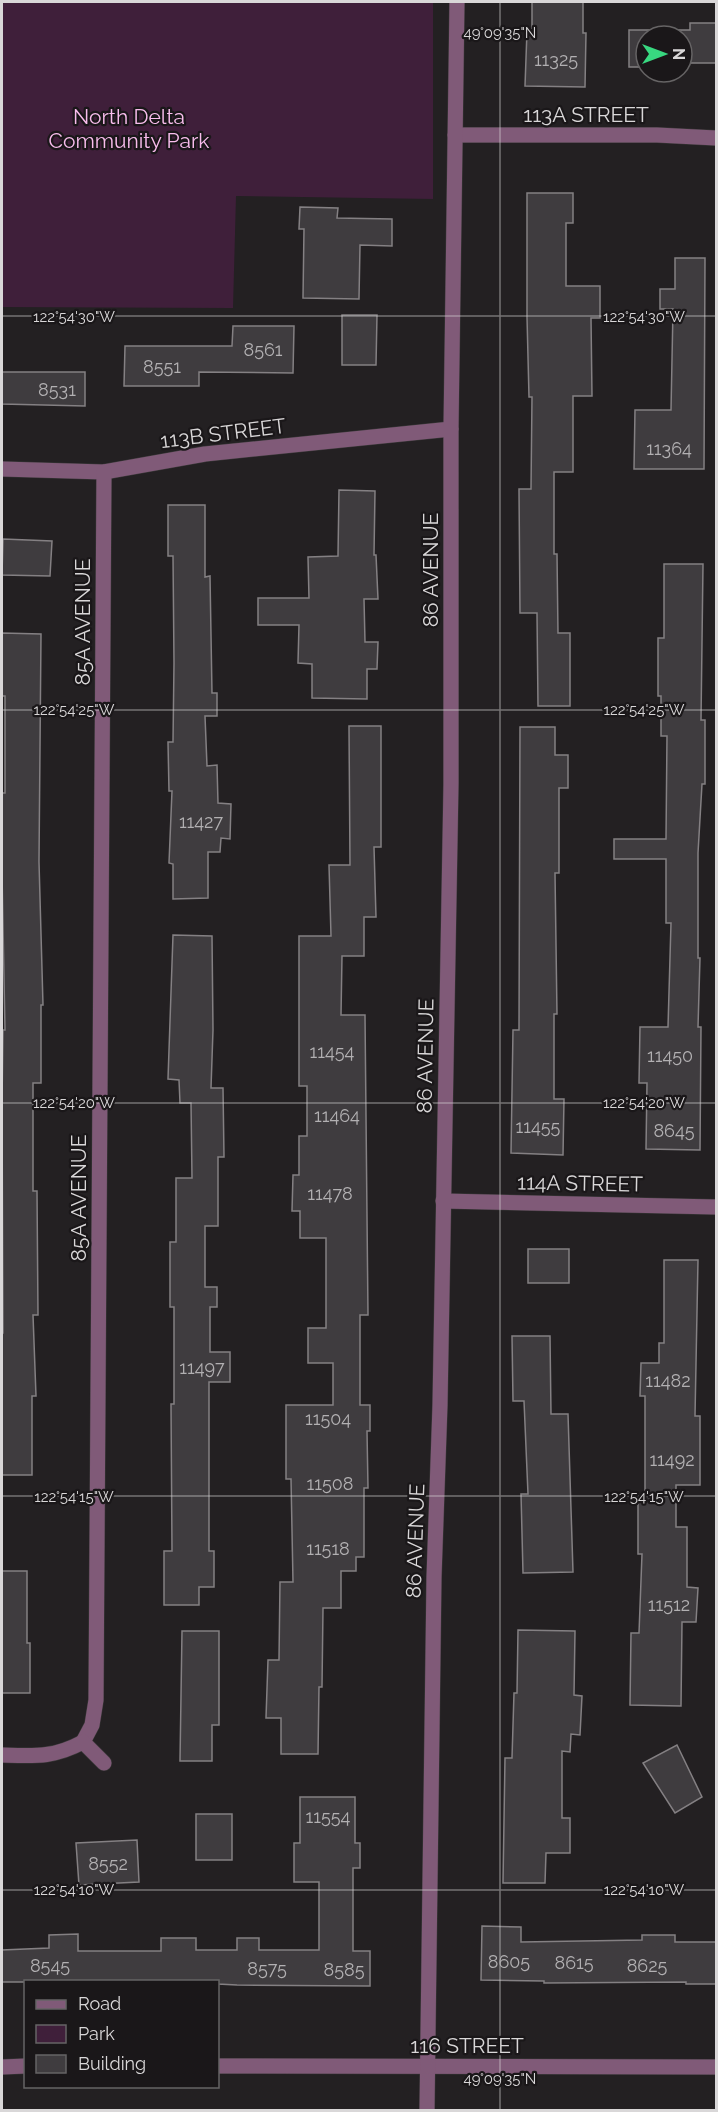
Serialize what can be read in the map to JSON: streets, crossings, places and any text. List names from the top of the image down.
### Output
{
  "streets": {
    "street": [
      "113A STREET",
      "113B STREET",
      "86 AVENUE",
      "85A AVENUE",
      "114A STREET",
      "116 STREET"
    ]
  },
  "crossings": [
    ["113A STREET", "86 AVENUE"],
    ["113B STREET", "86 AVENUE"],
    ["113B STREET", "85A AVENUE"],
    ["86 AVENUE", "114A STREET"],
    ["86 AVENUE", "116 STREET"]
  ],
  "parks": ["North Delta Community Park"],
  "house_numbers": [
    "11325",
    "8561",
    "8551",
    "8531",
    "11364",
    "11427",
    "11454",
    "11450",
    "11464",
    "11455",
    "8645",
    "11478",
    "11497",
    "11482",
    "11504",
    "11492",
    "11508",
    "11518",
    "11512",
    "11554",
    "8552",
    "8605",
    "8615",
    "8545",
    "8625",
    "8575",
    "8585"
  ],
  "legend": ["Road", "Park", "Building"],
  "north": "right",
  "coordinates": [
    "49°09'35\"N",
    "122°54'30\"W",
    "122°54'25\"W",
    "122°54'20\"W",
    "122°54'15\"W",
    "122°54'10\"W"
  ]
}
